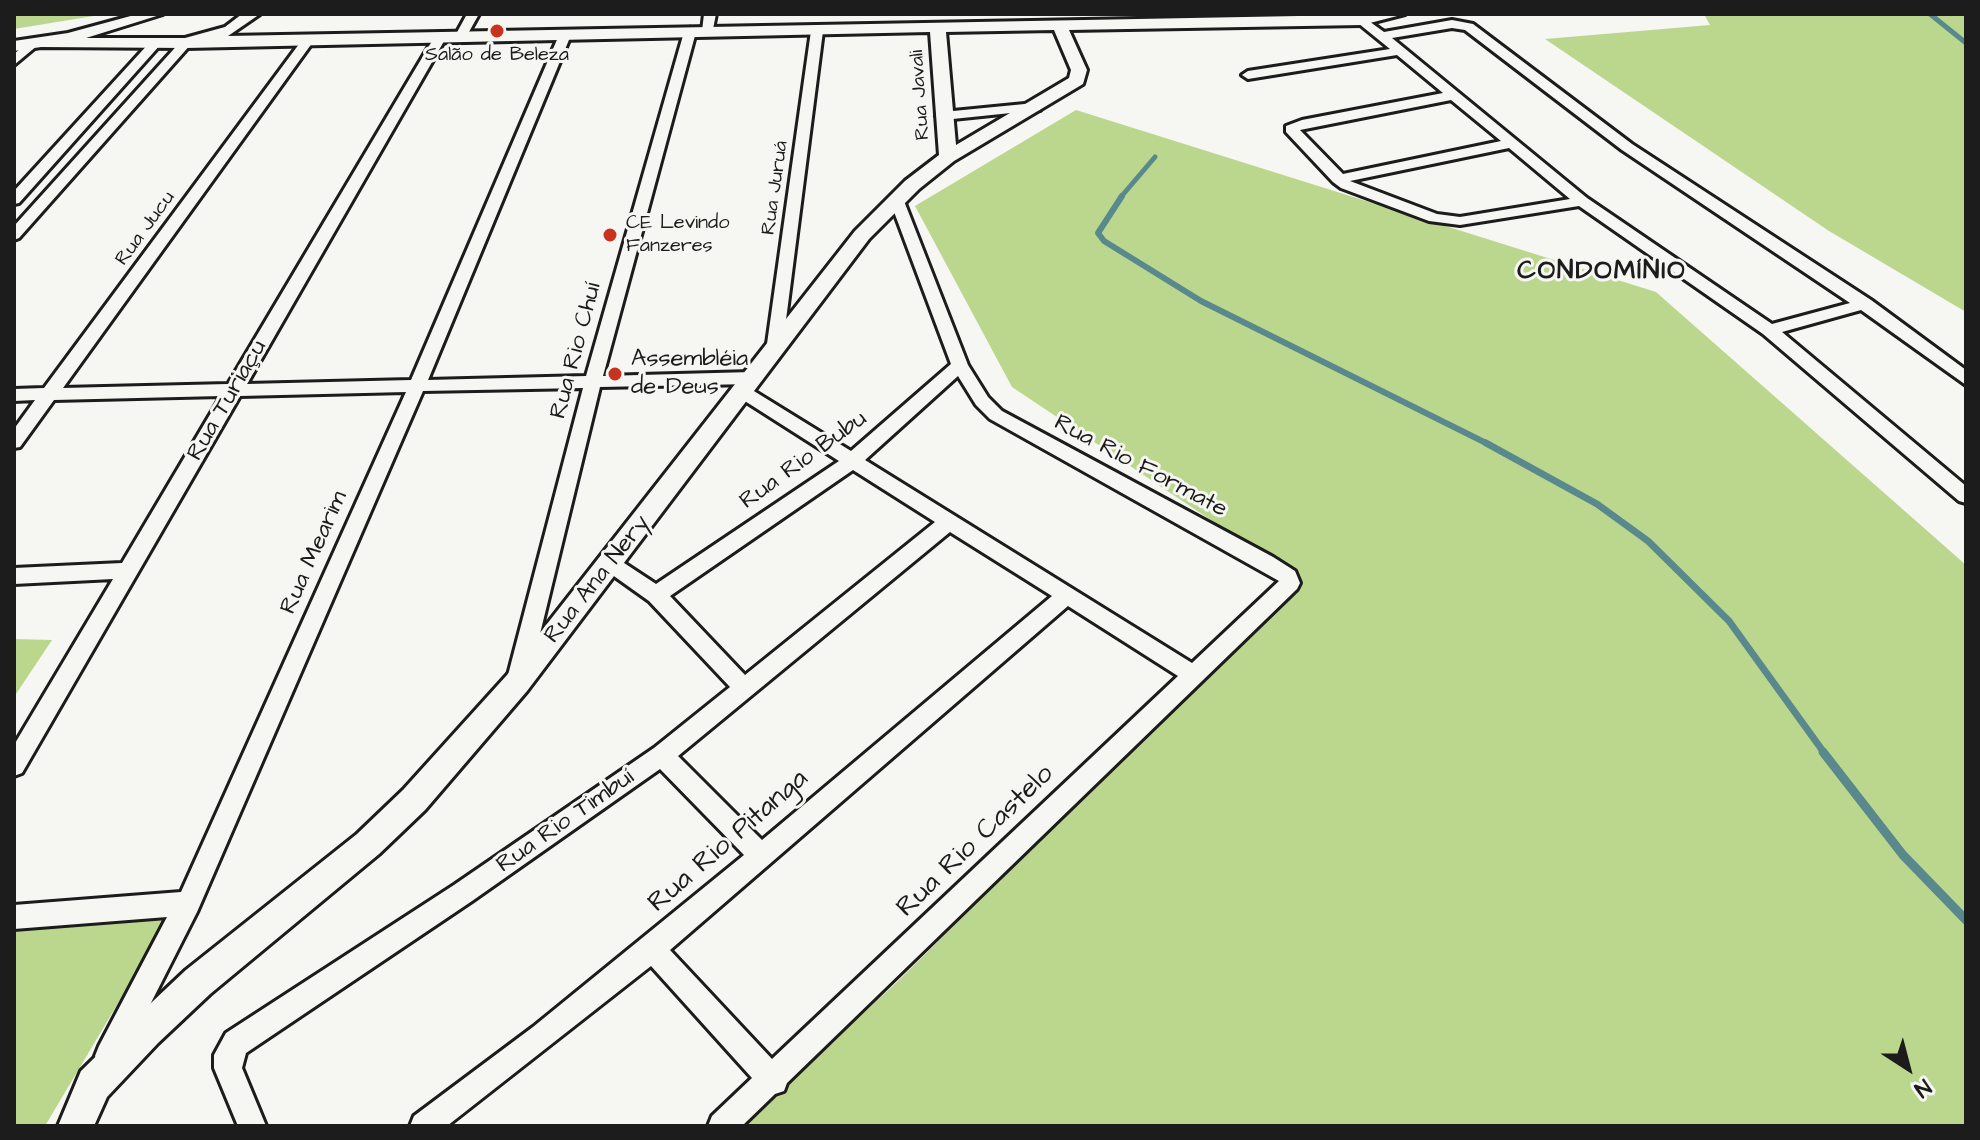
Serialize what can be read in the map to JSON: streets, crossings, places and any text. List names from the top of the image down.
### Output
{
  "streets": {
    "street": [
      "Rua Javali",
      "Rua Juruá",
      "Rua Jucu",
      "Rua Rio Chuí",
      "Rua Turiaçu",
      "Rua Rio Bubu",
      "Rua Rio Formate",
      "Rua Mearim",
      "Rua Ana Nery",
      "Rua Rio Timbuí",
      "Rua Rio Pitanga",
      "Rua Rio Castelo"
    ]
  },
  "crossings": [
    ["Rua Javali", "Rua Ana Nery"],
    ["Rua Juruá", "Rua Ana Nery"],
    ["Rua Rio Chuí", "Rua Ana Nery"],
    ["Rua Rio Bubu", "Rua Rio Formate"],
    ["Rua Rio Formate", "Rua Rio Castelo"],
    ["Rua Mearim", "Rua Ana Nery"]
  ],
  "districts": ["CONDOMÍNIO"],
  "places": ["Salão de Beleza", "CE Levindo Fanzeres", "Assembléia de Deus"],
  "north": "bottom right"
}
